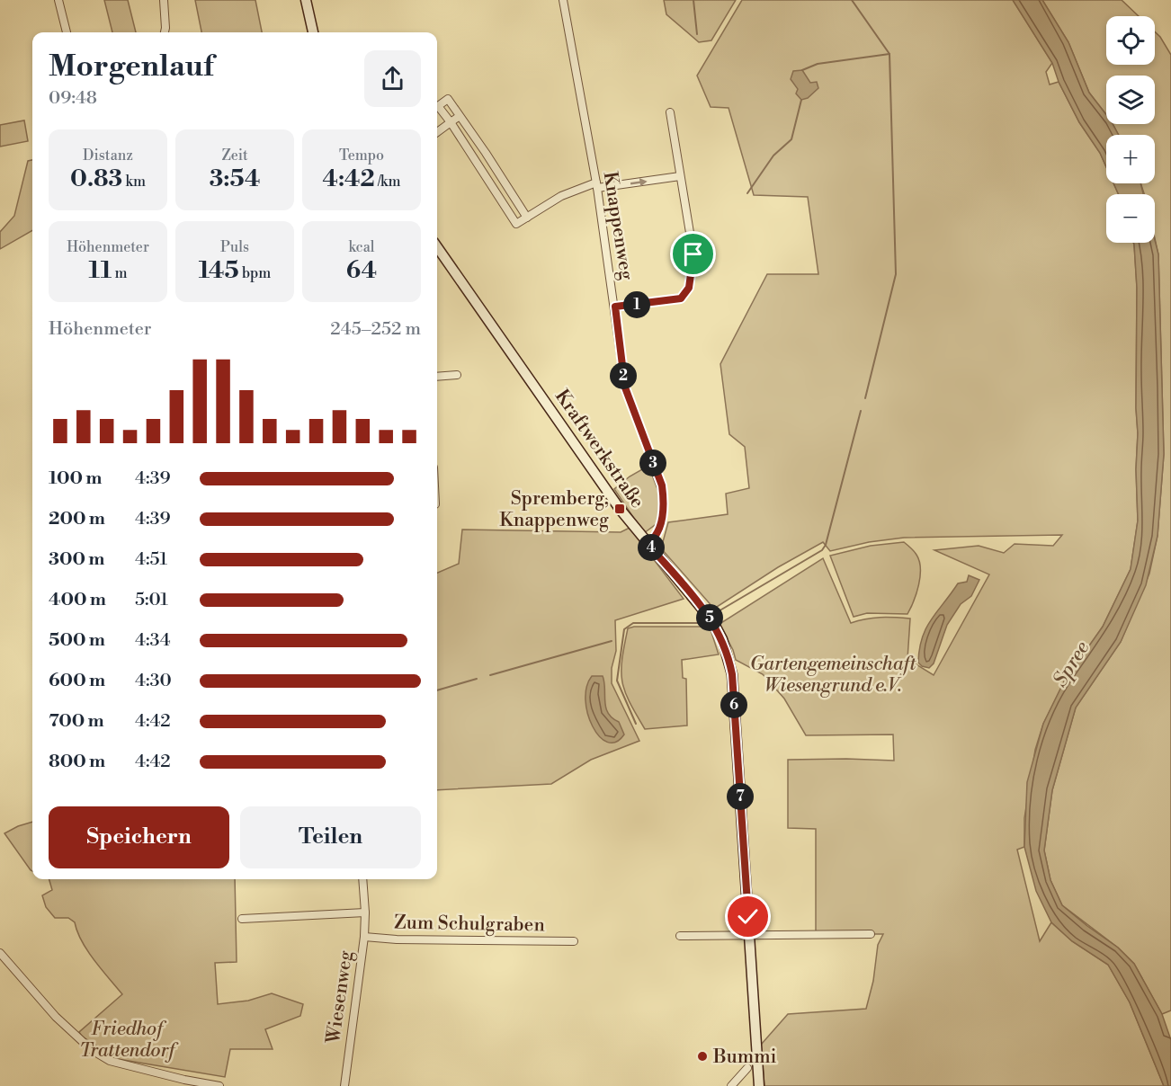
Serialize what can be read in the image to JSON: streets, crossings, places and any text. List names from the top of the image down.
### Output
{
  "streets": {
    "main road": ["Kraftwerkstraße"],
    "street": ["Knappenweg", "Zum Schulgraben", "Wiesenweg"]
  },
  "crossings": [
    ["Knappenweg", "Kraftwerkstraße"],
    ["Zum Schulgraben", "Wiesenweg"]
  ],
  "water": ["Spree"],
  "parks": ["Gartengemeinschaft Wiesengrund e.V.", "Friedhof Trattendorf"],
  "places": {
    "transit": ["Spremberg, Knappenweg"],
    "other": ["Bummi"]
  },
  "page": {
    "map_buttons": ["+", "−"],
    "heading": ["Morgenlauf", "09:48"],
    "stats": [
      ["Distanz", "0.83 km"],
      ["Zeit", "3:54"],
      ["Tempo", "4:42 /km"],
      ["Höhenmeter", "11 m"],
      ["Puls", "145 bpm"],
      ["kcal", "64"]
    ],
    "pins": [
      "1",
      "2",
      "3",
      "4",
      "5",
      "6",
      "7"
    ],
    "chart": ["Höhenmeter", "245–252 m"],
    "list": [
      {
        "name": "100 m",
        "note": "4:39"
      },
      {
        "name": "200 m",
        "note": "4:39"
      },
      {
        "name": "300 m",
        "note": "4:51"
      },
      {
        "name": "400 m",
        "note": "5:01"
      },
      {
        "name": "500 m",
        "note": "4:34"
      },
      {
        "name": "600 m",
        "note": "4:30"
      },
      {
        "name": "700 m",
        "note": "4:42"
      },
      {
        "name": "800 m",
        "note": "4:42"
      }
    ],
    "buttons": ["Speichern", "Teilen"]
  }
}
